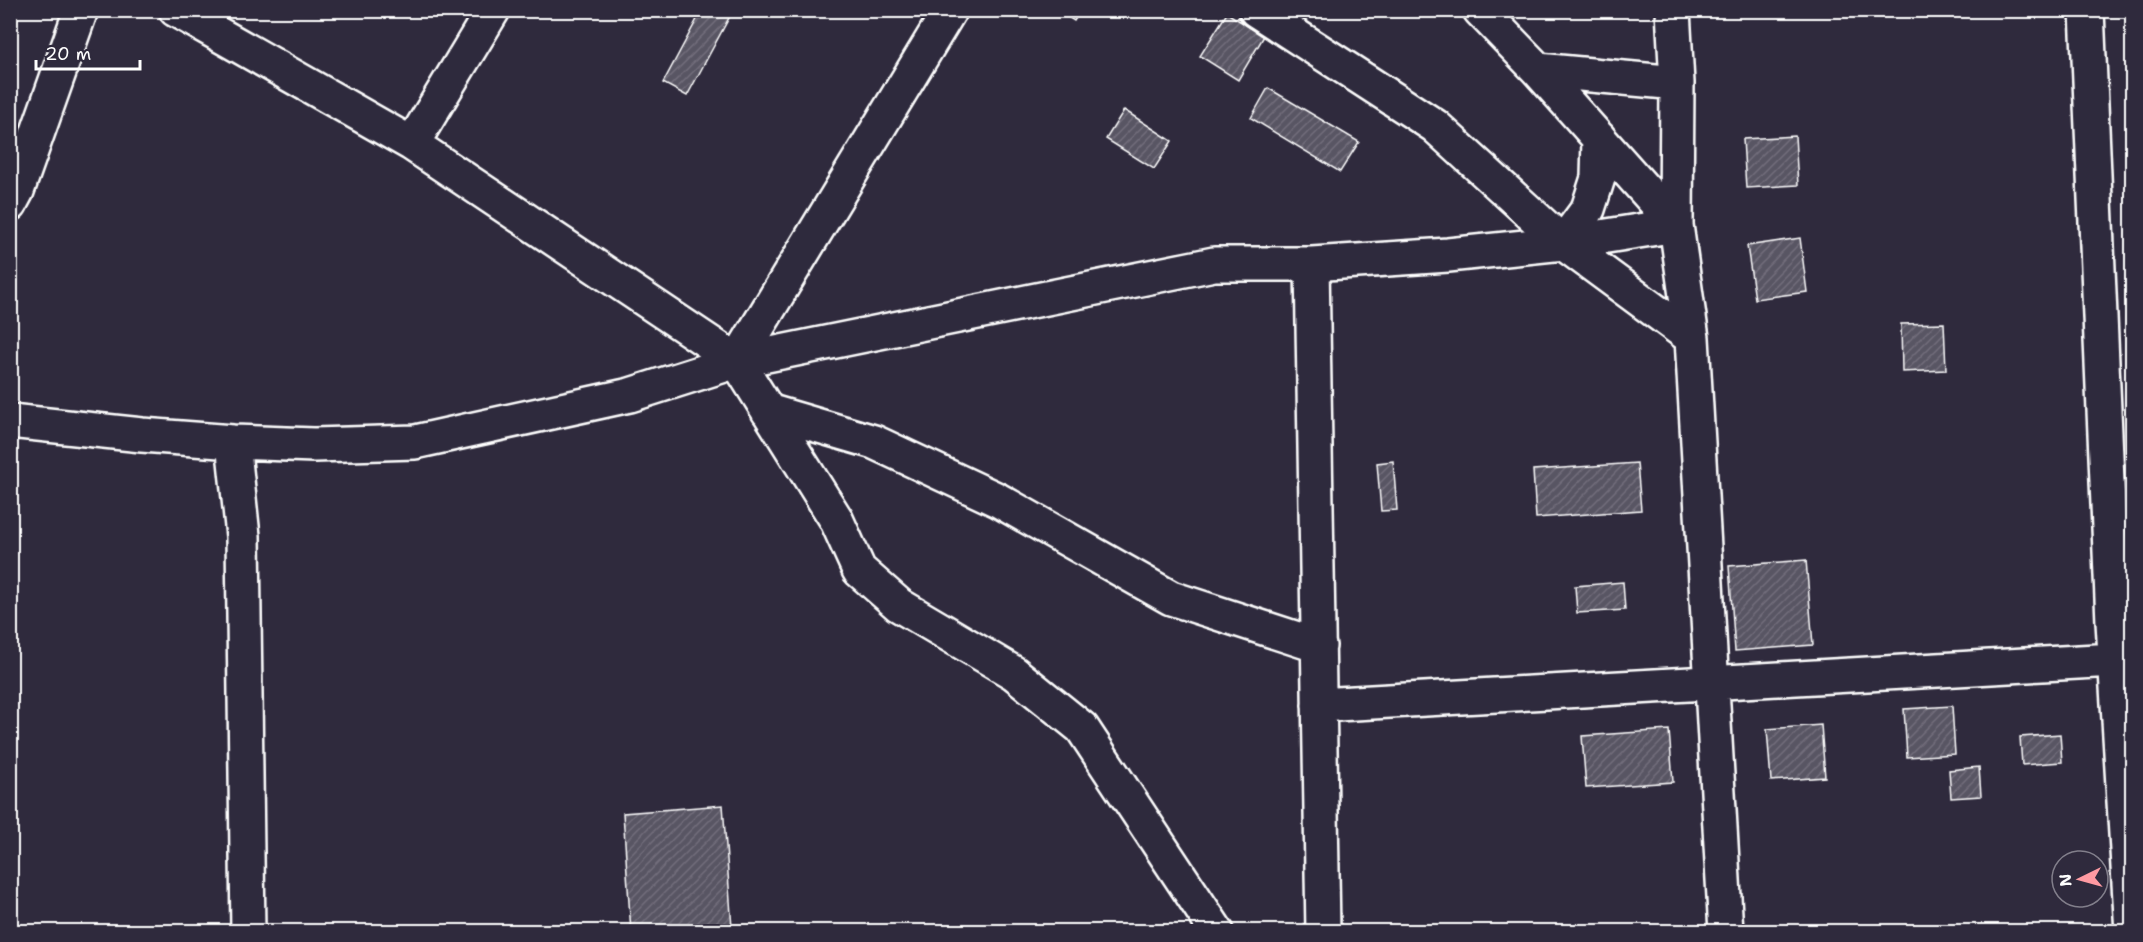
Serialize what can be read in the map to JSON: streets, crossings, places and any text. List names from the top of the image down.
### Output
{
  "scale_bar": "20 m",
  "north": "left"
}
